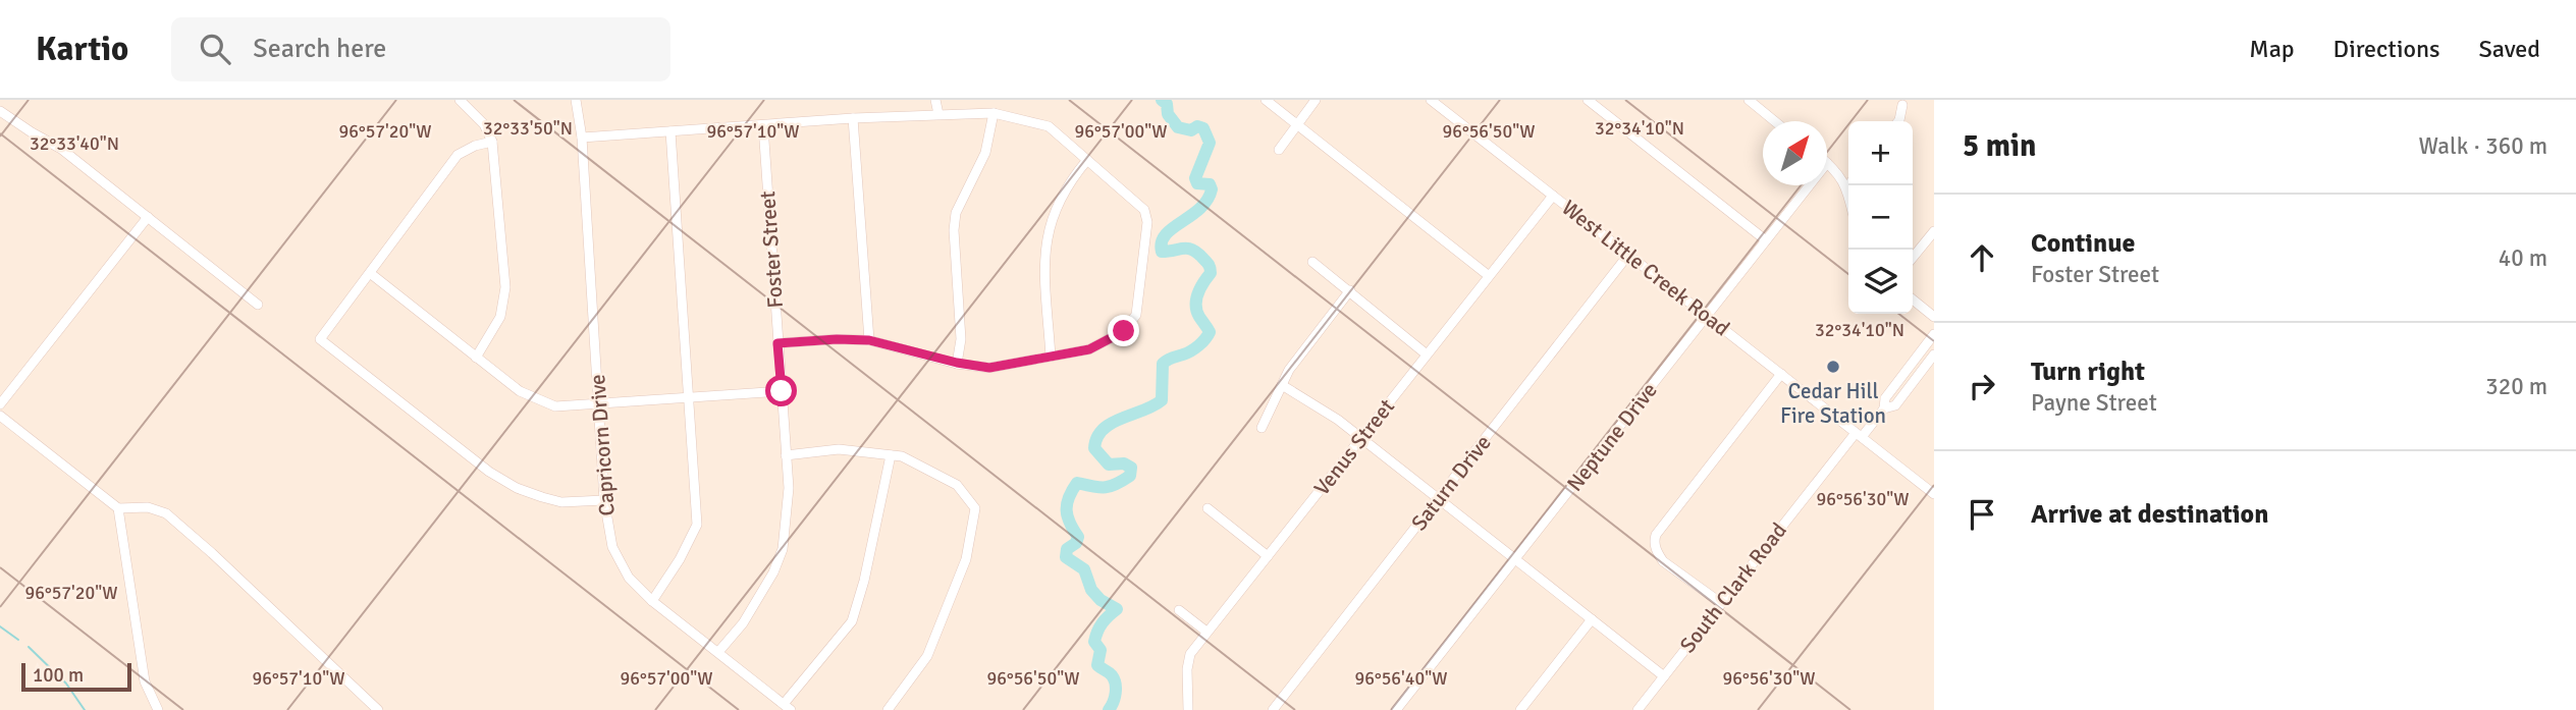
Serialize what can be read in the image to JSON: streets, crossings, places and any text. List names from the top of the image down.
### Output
{
  "streets": {
    "street": [
      "Foster Street",
      "West Little Creek Road",
      "Neptune Drive",
      "Capricorn Drive",
      "Venus Street",
      "Saturn Drive",
      "South Clark Road"
    ]
  },
  "crossings": [
    ["Foster Street", "Capricorn Drive"],
    ["West Little Creek Road", "Neptune Drive"],
    ["West Little Creek Road", "Venus Street"],
    ["West Little Creek Road", "Saturn Drive"],
    ["West Little Creek Road", "South Clark Road"]
  ],
  "places": ["Cedar Hill Fire Station"],
  "scale_bar": "100 m",
  "north": "top right",
  "page": {
    "header": "Kartio",
    "search": "Search here",
    "nav": ["Map", "Directions", "Saved"],
    "heading": ["5 min", "Walk · 360 m"],
    "map_buttons": ["+", "−"],
    "list": [
      ["Continue", "Foster Street", "40 m"],
      ["Turn right", "Payne Street", "320 m"],
      "Arrive at destination"
    ],
    "scale": "100 m"
  },
  "coordinates": [
    "32°33'50\"N",
    "32°34'10\"N",
    "96°57'20\"W",
    "96°57'10\"W",
    "96°57'00\"W",
    "96°56'50\"W",
    "32°33'40\"N",
    "96°56'30\"W",
    "96°56'40\"W"
  ]
}
